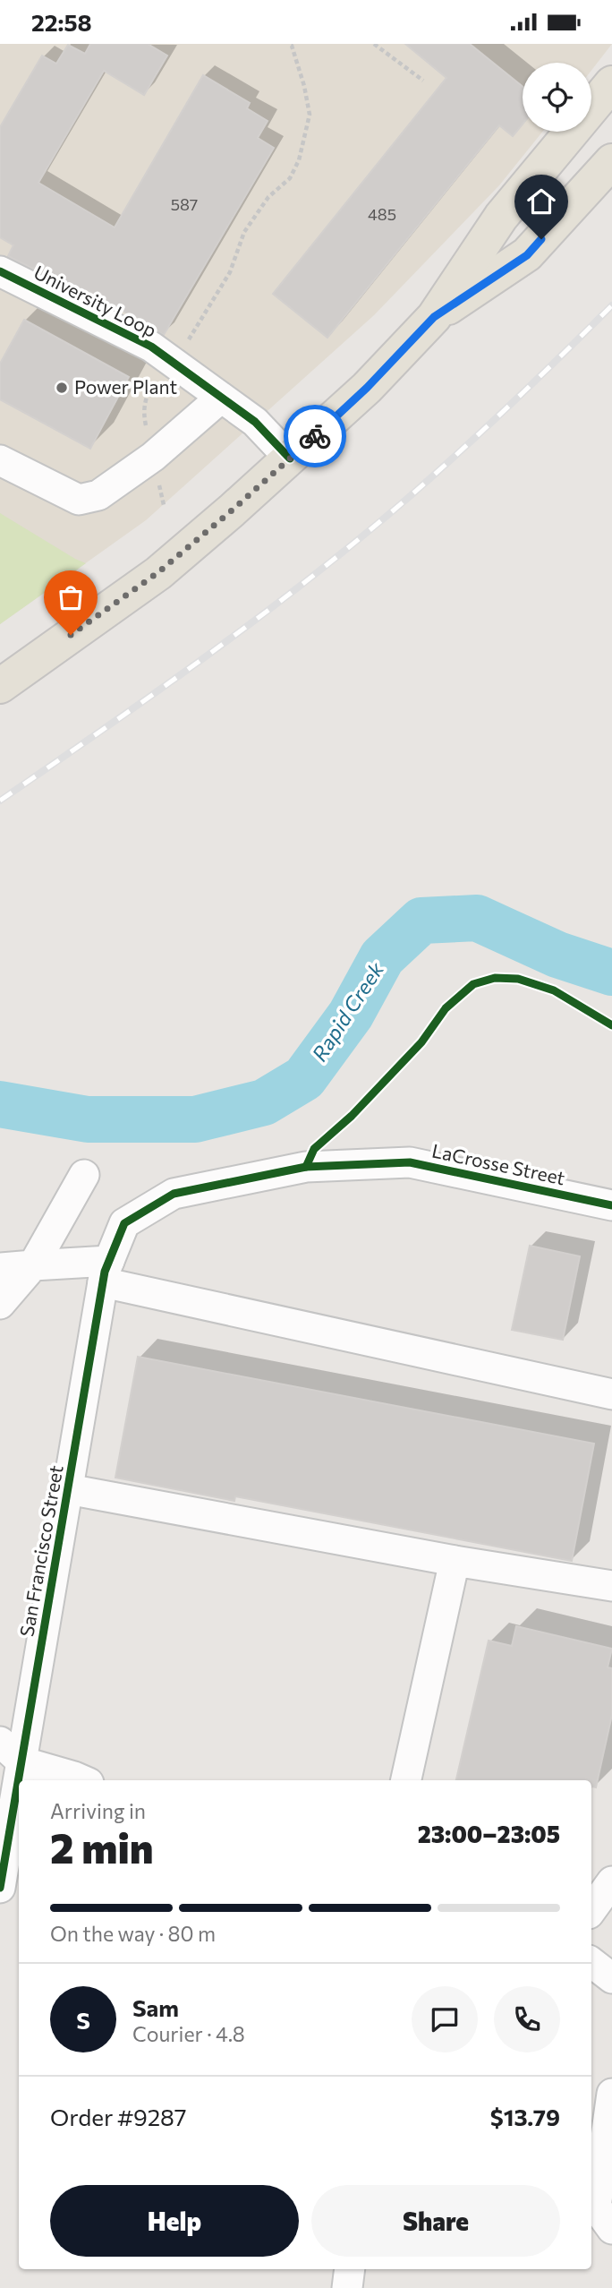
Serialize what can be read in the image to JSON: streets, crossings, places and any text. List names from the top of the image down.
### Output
{
  "streets": {
    "street": ["University Loop", "LaCrosse Street", "San Francisco Street"]
  },
  "crossings": [
    ["LaCrosse Street", "San Francisco Street"]
  ],
  "water": ["Rapid Creek"],
  "places": ["Power Plant"],
  "house_numbers": ["587", "485"],
  "page": {
    "status": "22:58",
    "heading": ["2 min", "Arriving in", "23:00–23:05"],
    "panel": [
      "Sam",
      "Courier · 4.8",
      "Order #9287",
      "$13.79"
    ],
    "bar": "On the way · 80 m",
    "round": "S",
    "buttons": ["Help", "Share"]
  }
}
